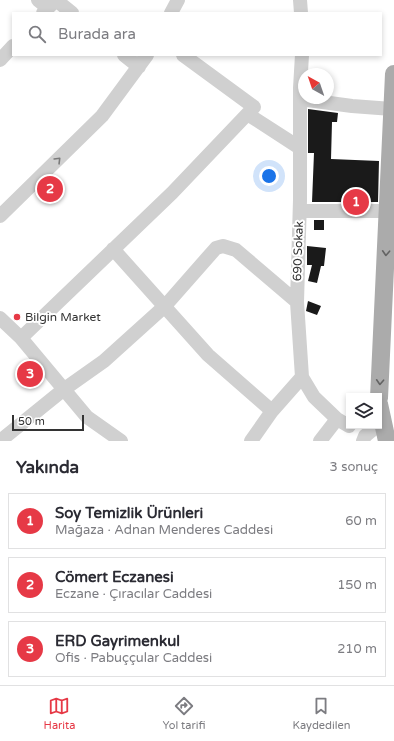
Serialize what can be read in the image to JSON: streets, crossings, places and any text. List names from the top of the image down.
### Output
{
  "streets": {
    "street": ["690 Sokak"]
  },
  "places": ["Bilgin Market"],
  "scale_bar": "50 m",
  "north": "top left",
  "page": {
    "search": "Burada ara",
    "pins": ["2", "1", "3"],
    "scale": "50 m",
    "heading": ["Yakında", "3 sonuç"],
    "list": [
      {
        "mark": "1",
        "name": "Soy Temizlik Ürünleri",
        "note": "Mağaza · Adnan Menderes Caddesi",
        "value": "60 m"
      },
      {
        "mark": "2",
        "name": "Cömert Eczanesi",
        "note": "Eczane · Çıracılar Caddesi",
        "value": "150 m"
      },
      {
        "mark": "3",
        "name": "ERD Gayrimenkul",
        "note": "Ofis · Pabuççular Caddesi",
        "value": "210 m"
      }
    ],
    "nav": ["Harita", "Yol tarifi", "Kaydedilen"]
  }
}
